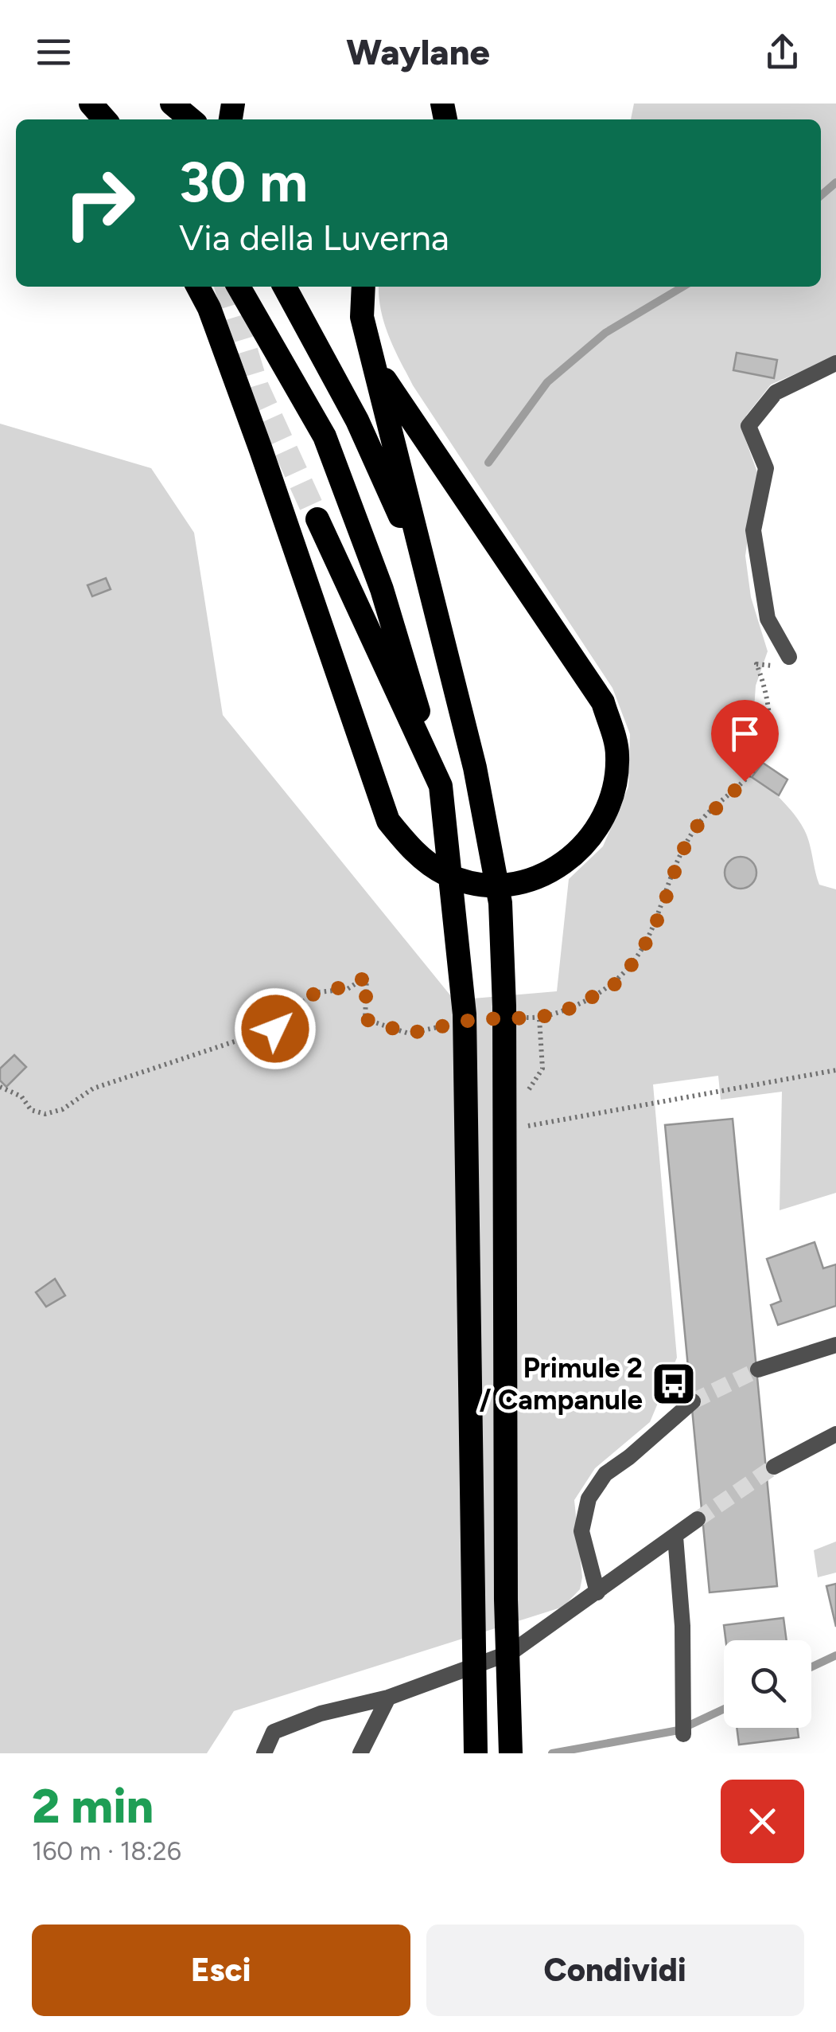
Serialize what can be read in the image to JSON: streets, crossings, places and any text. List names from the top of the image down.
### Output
{
  "places": {
    "bus stop": ["Primule 2 / Campanule"]
  },
  "page": {
    "header": "Waylane",
    "turn": ["30 m", "Via della Luverna"],
    "heading": ["2 min", "160 m · 18:26"],
    "buttons": ["Esci", "Condividi"]
  }
}
